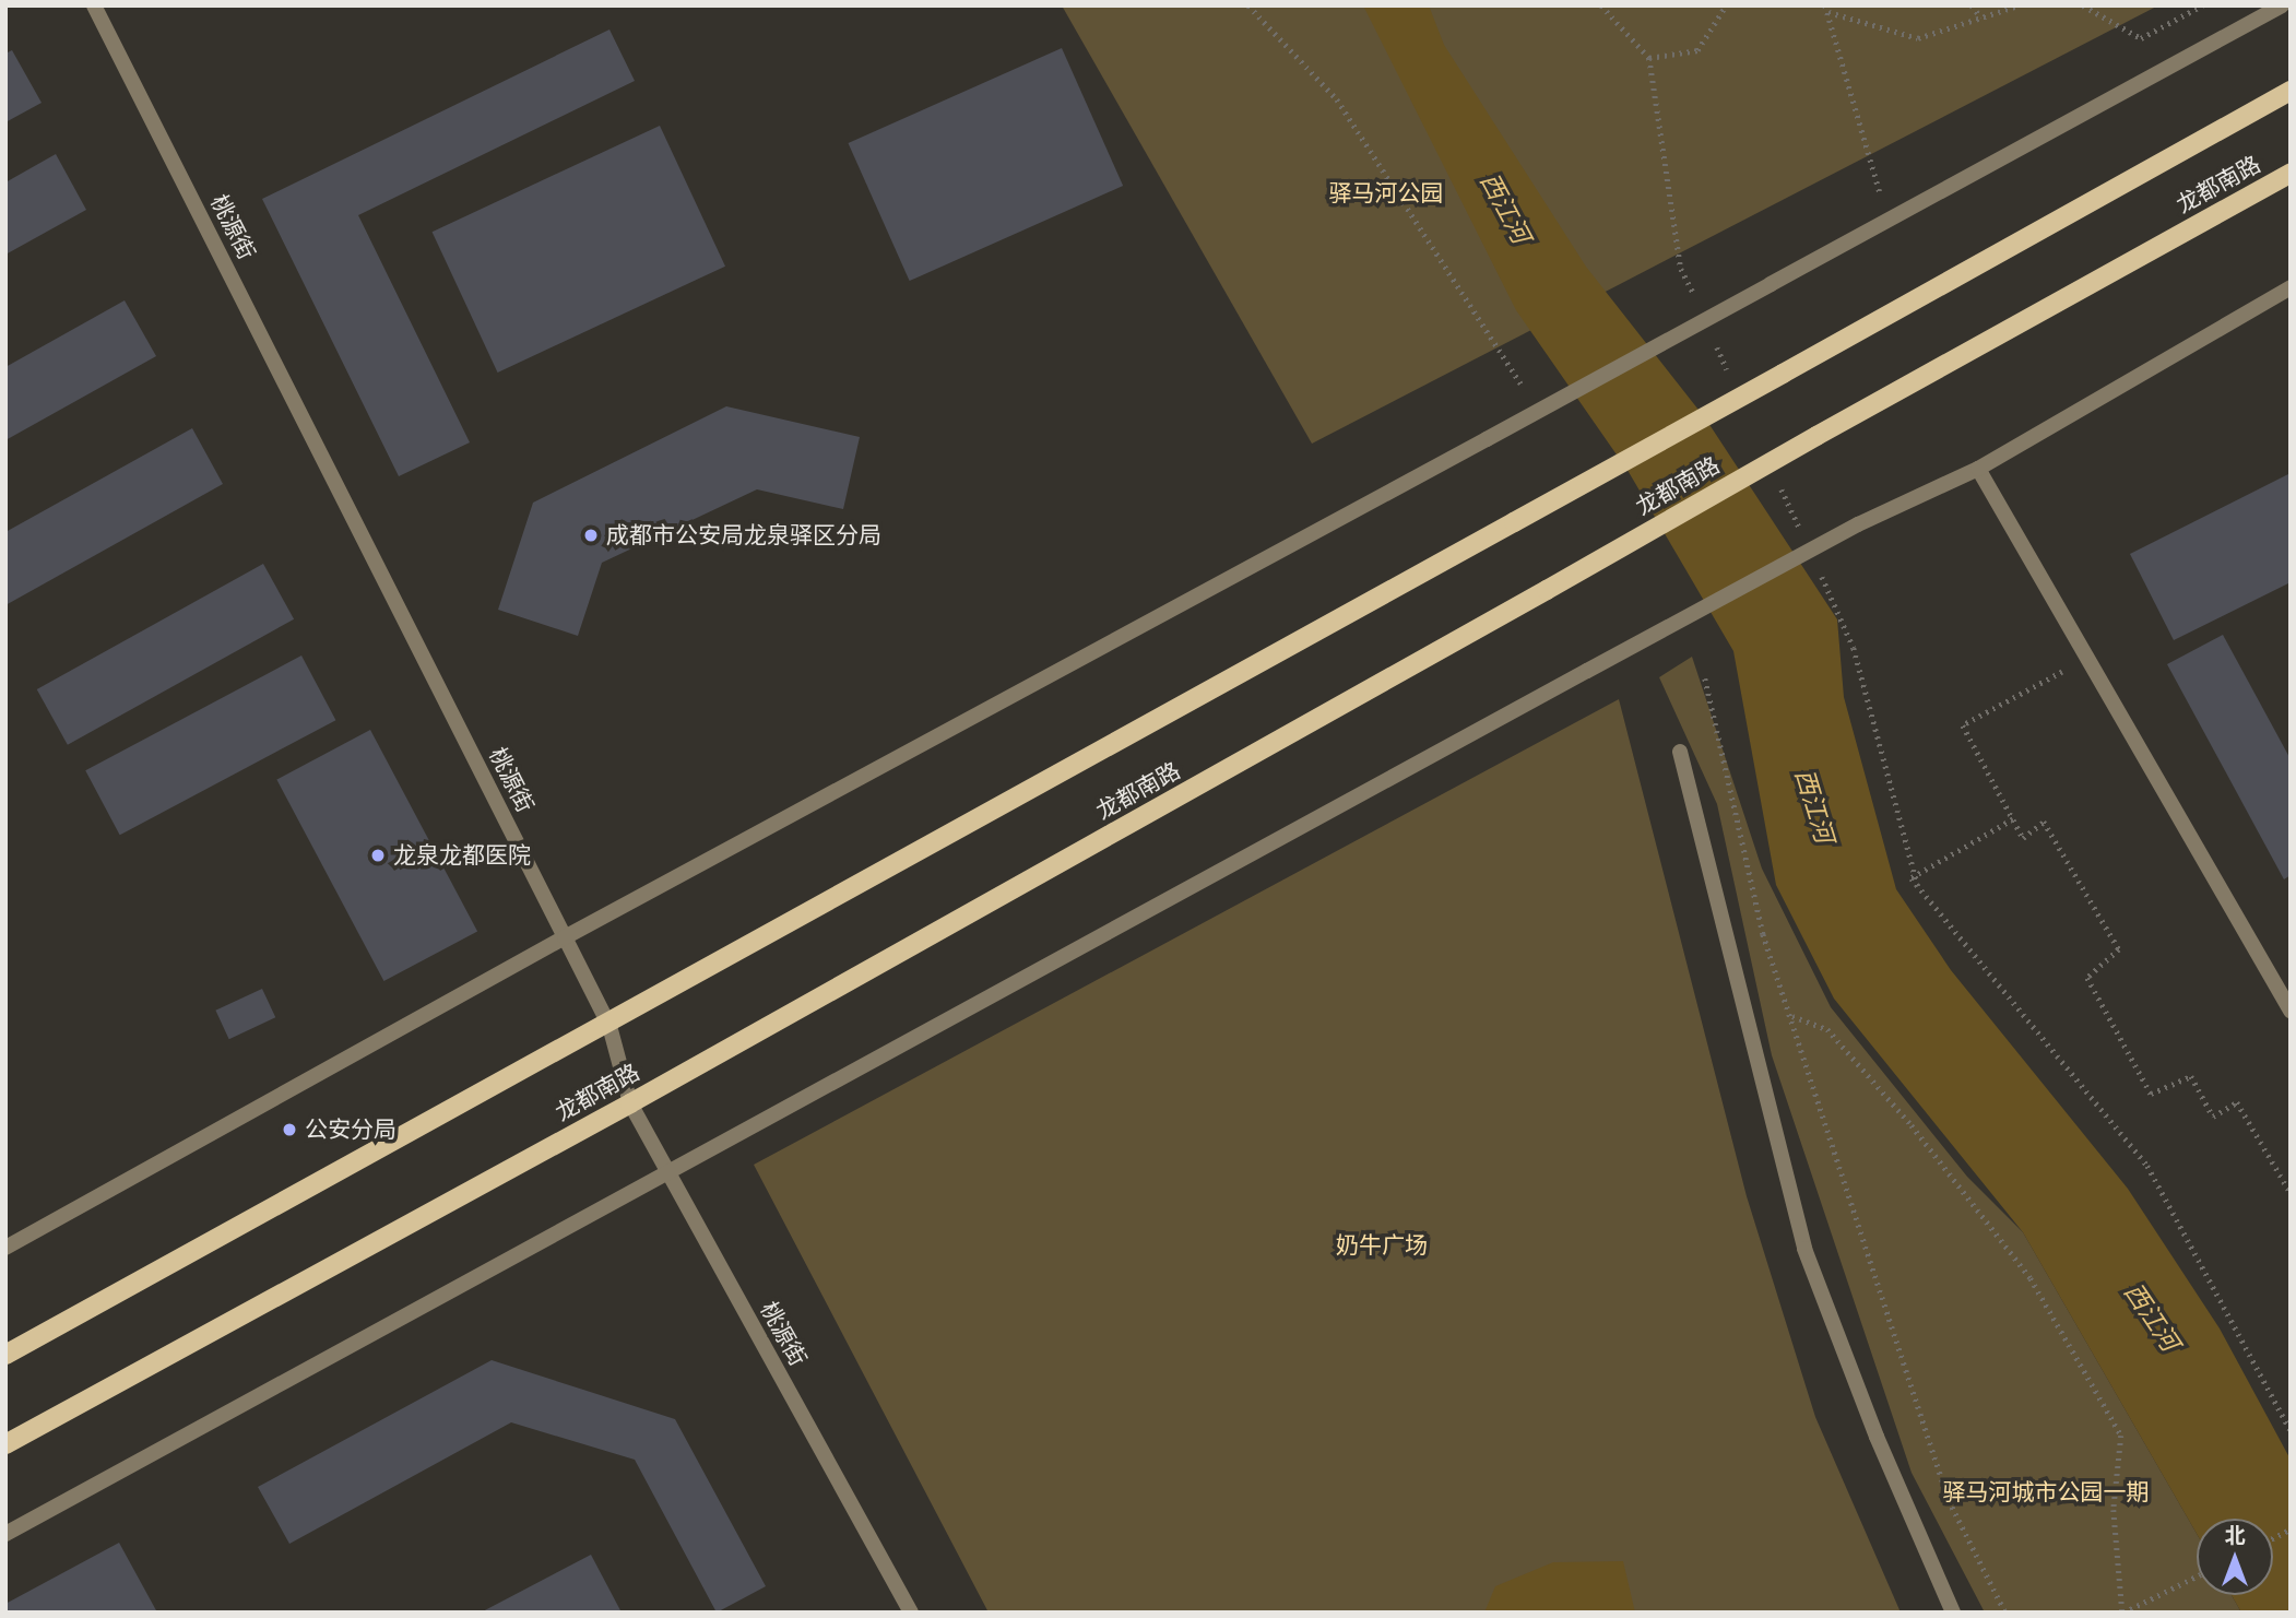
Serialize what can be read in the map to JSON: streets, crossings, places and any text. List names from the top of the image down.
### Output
{
  "streets": {
    "main road": ["龙都南路"],
    "street": ["桃源街"]
  },
  "crossings": [
    ["龙都南路", "桃源街"]
  ],
  "water": ["西江河"],
  "parks": ["驿马河公园", "奶牛广场", "驿马河城市公园一期"],
  "places": ["成都市公安局龙泉驿区分局", "龙泉龙都医院", "公安分局"],
  "north": "top"
}
